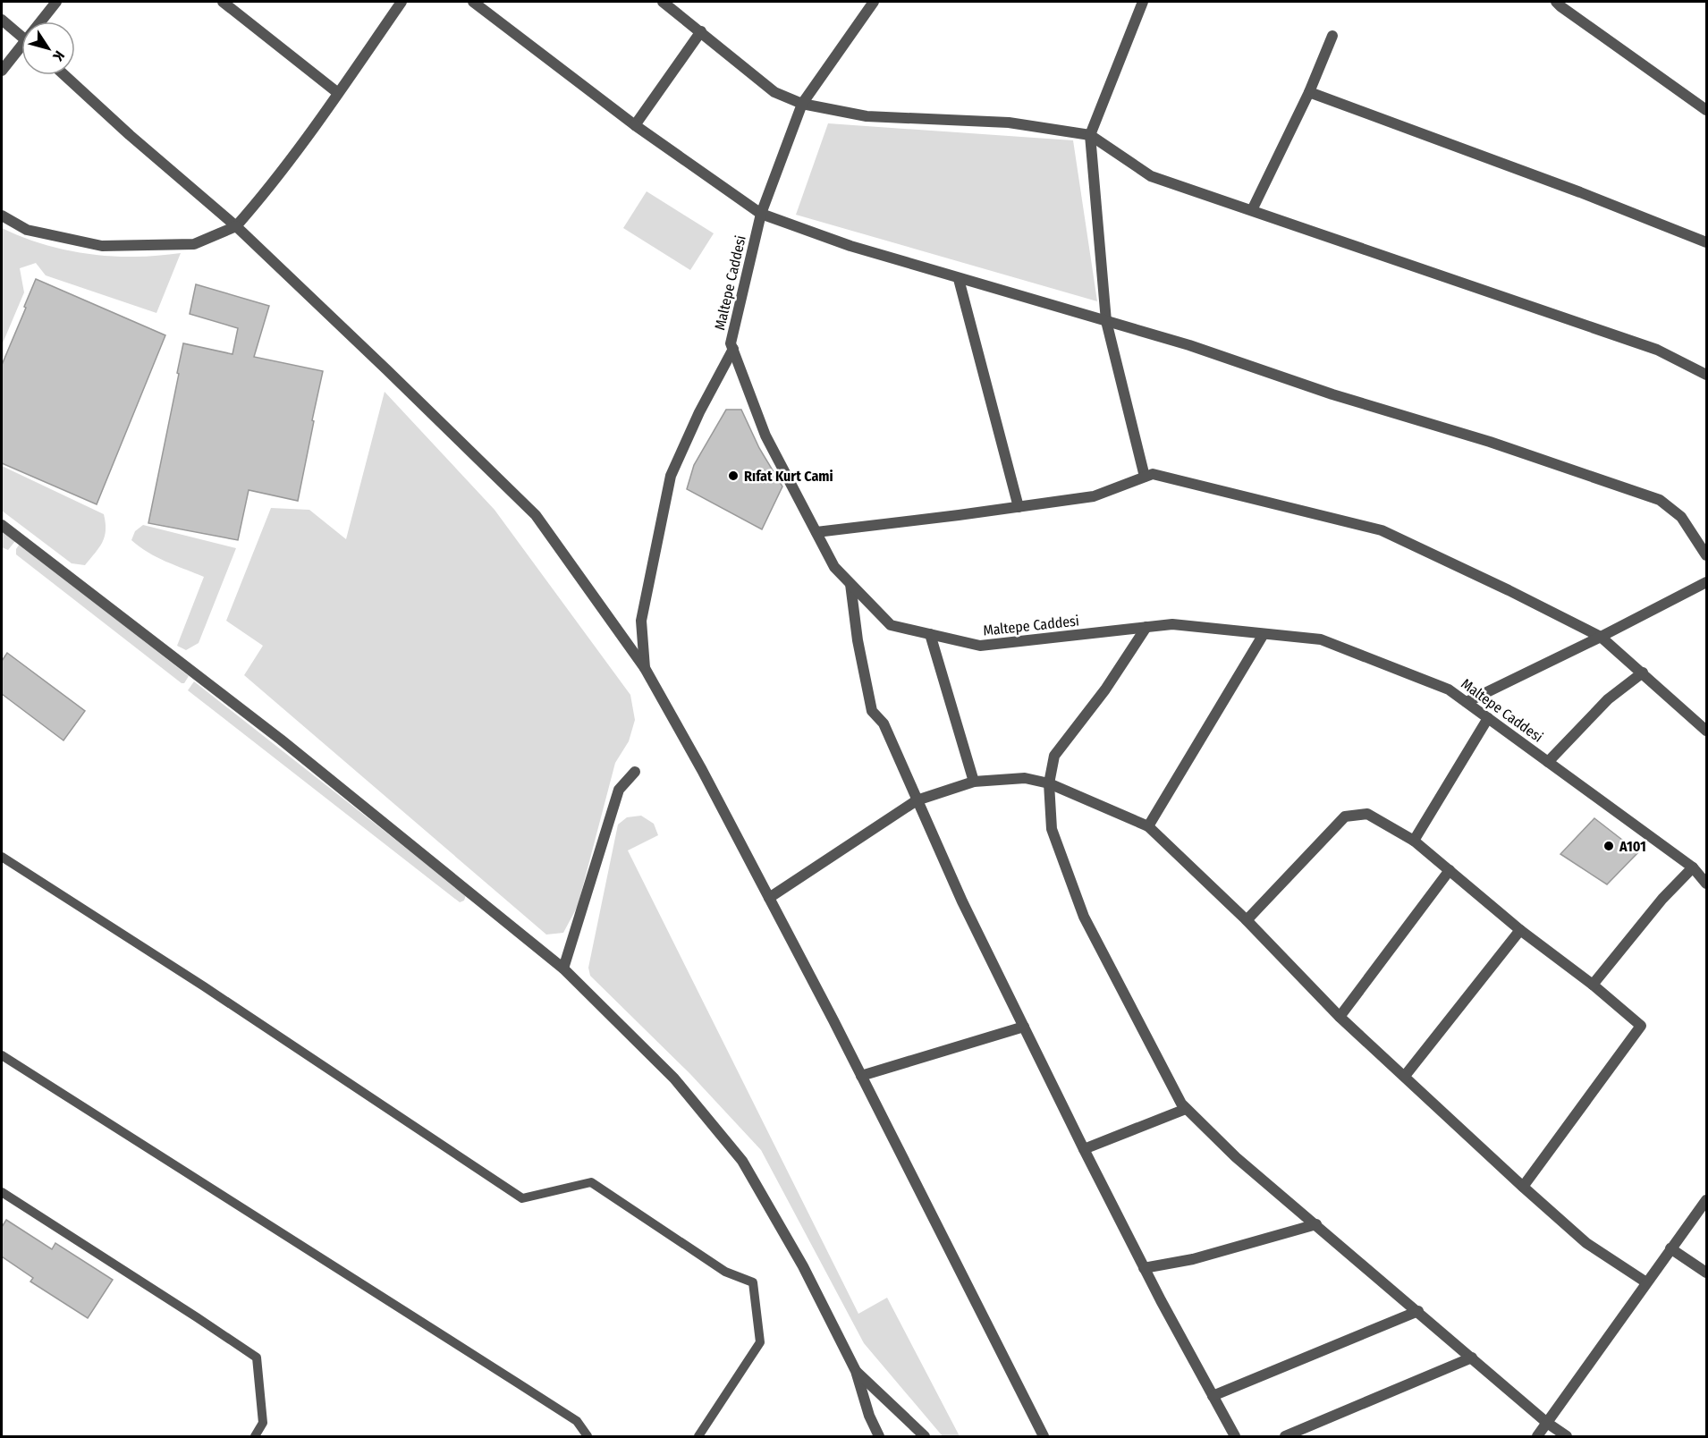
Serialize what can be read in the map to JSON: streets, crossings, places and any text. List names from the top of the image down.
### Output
{
  "streets": {
    "street": ["Maltepe Caddesi"]
  },
  "places": ["Rıfat Kurt Cami", "A101"],
  "north": "bottom right"
}
